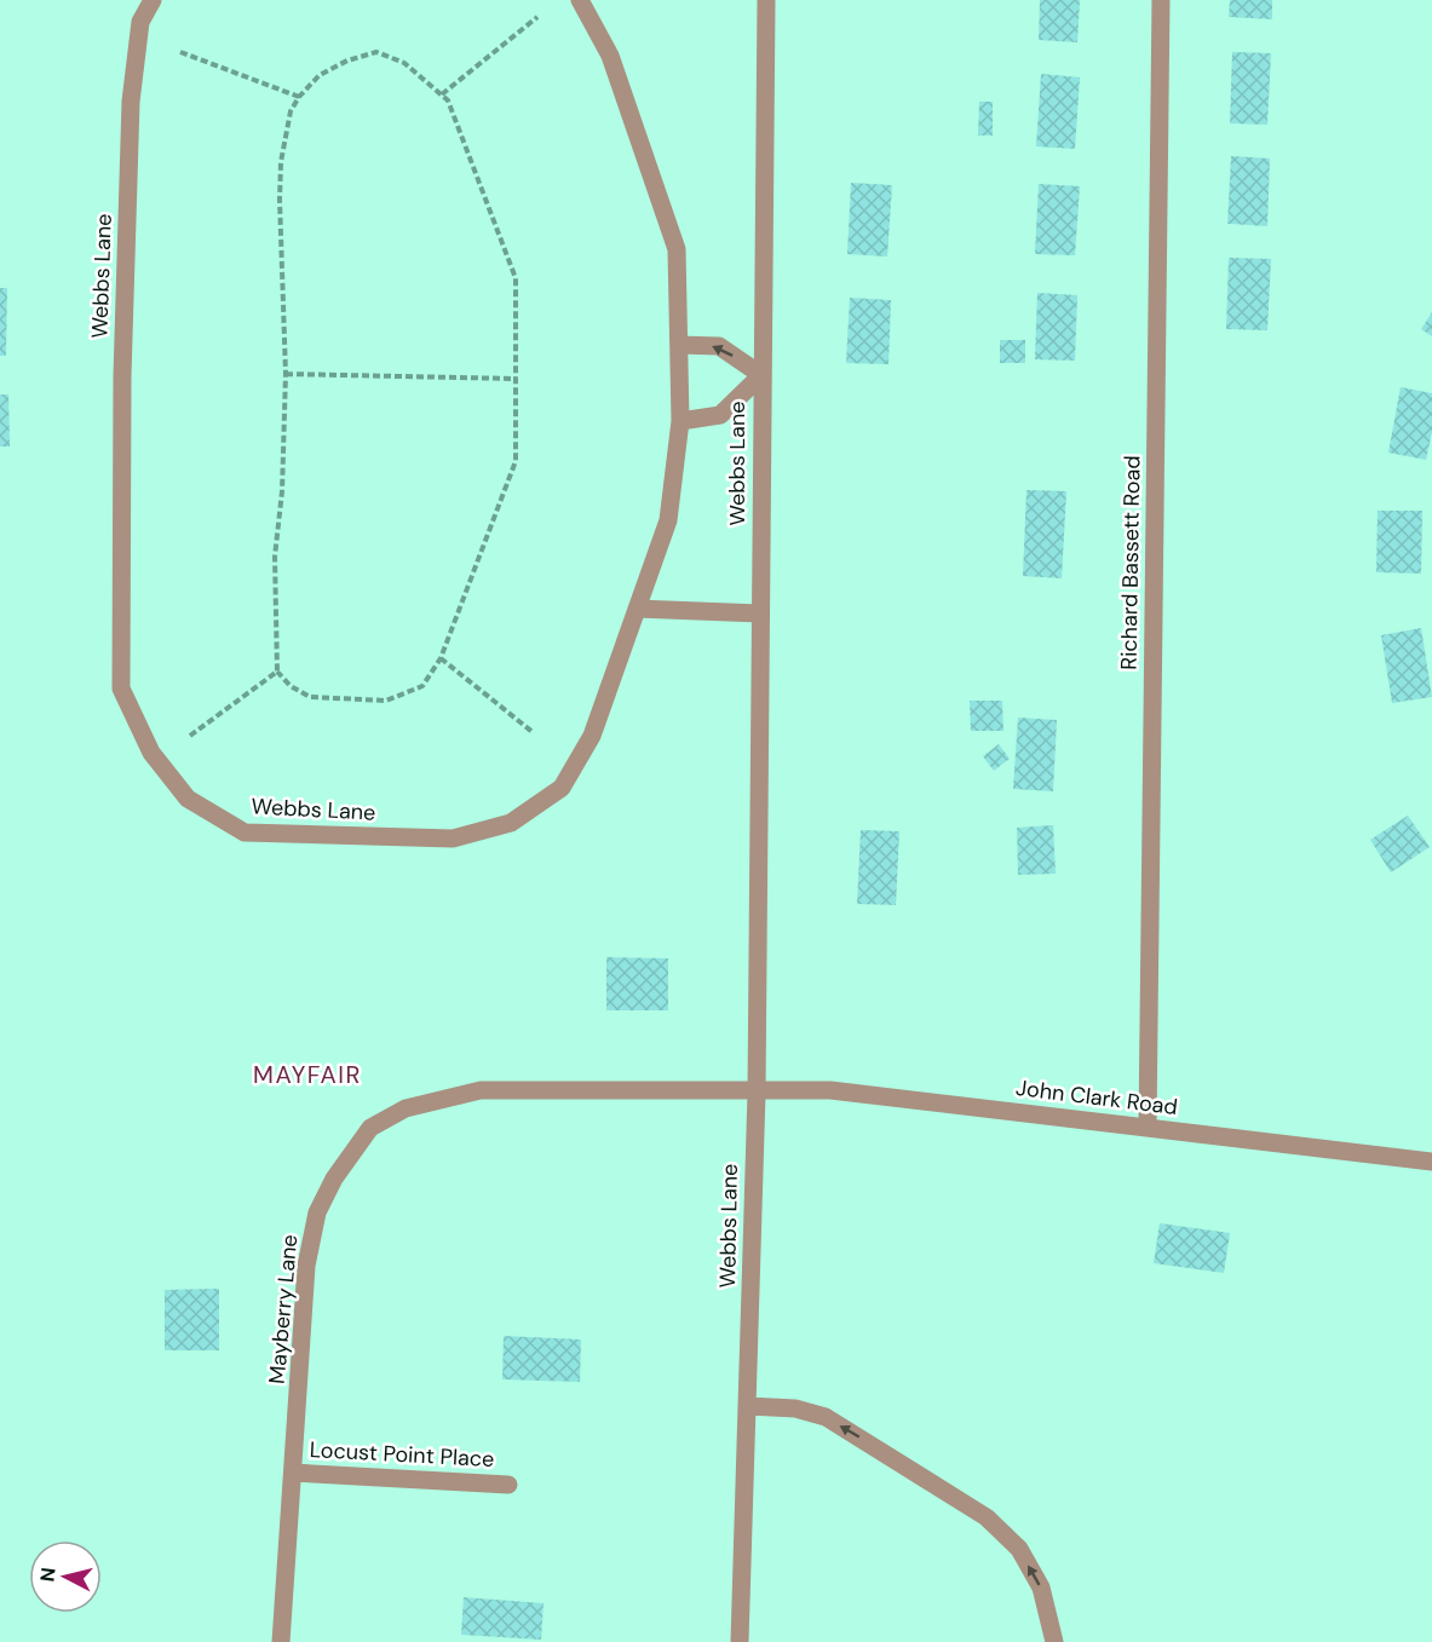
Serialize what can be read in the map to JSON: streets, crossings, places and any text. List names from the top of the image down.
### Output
{
  "streets": {
    "street": [
      "Webbs Lane",
      "Richard Bassett Road",
      "John Clark Road",
      "Mayberry Lane",
      "Locust Point Place"
    ]
  },
  "crossings": [
    ["Webbs Lane", "John Clark Road"],
    ["Webbs Lane", "Mayberry Lane"],
    ["Richard Bassett Road", "John Clark Road"],
    ["John Clark Road", "Mayberry Lane"],
    ["Mayberry Lane", "Locust Point Place"]
  ],
  "districts": ["MAYFAIR"],
  "north": "left"
}
